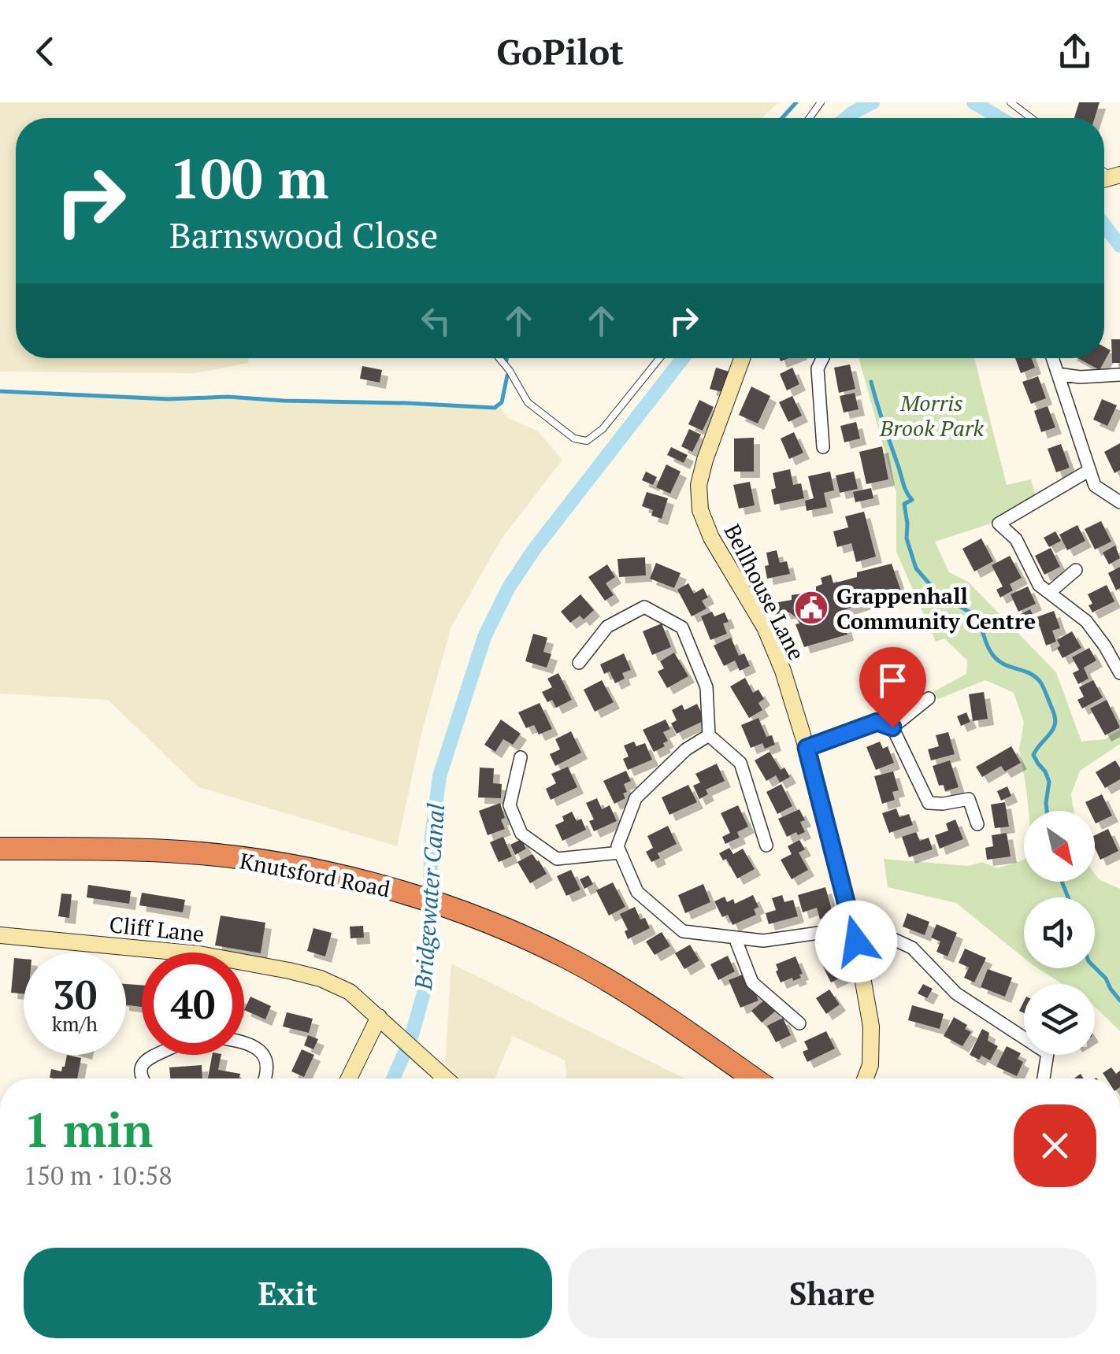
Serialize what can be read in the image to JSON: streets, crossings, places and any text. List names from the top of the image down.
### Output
{
  "streets": {
    "highway": ["Knutsford Road"],
    "street": ["Bellhouse Lane", "Cliff Lane"]
  },
  "water": ["Bridgewater Canal"],
  "parks": ["Morris Brook Park"],
  "places": {
    "public building": ["Grappenhall Community Centre"]
  },
  "north": "bottom right",
  "page": {
    "header": "GoPilot",
    "turn": ["100 m", "Barnswood Close"],
    "speed": "30 km/h",
    "limit": "40",
    "heading": ["1 min", "150 m · 10:58"],
    "buttons": ["Exit", "Share"]
  }
}
